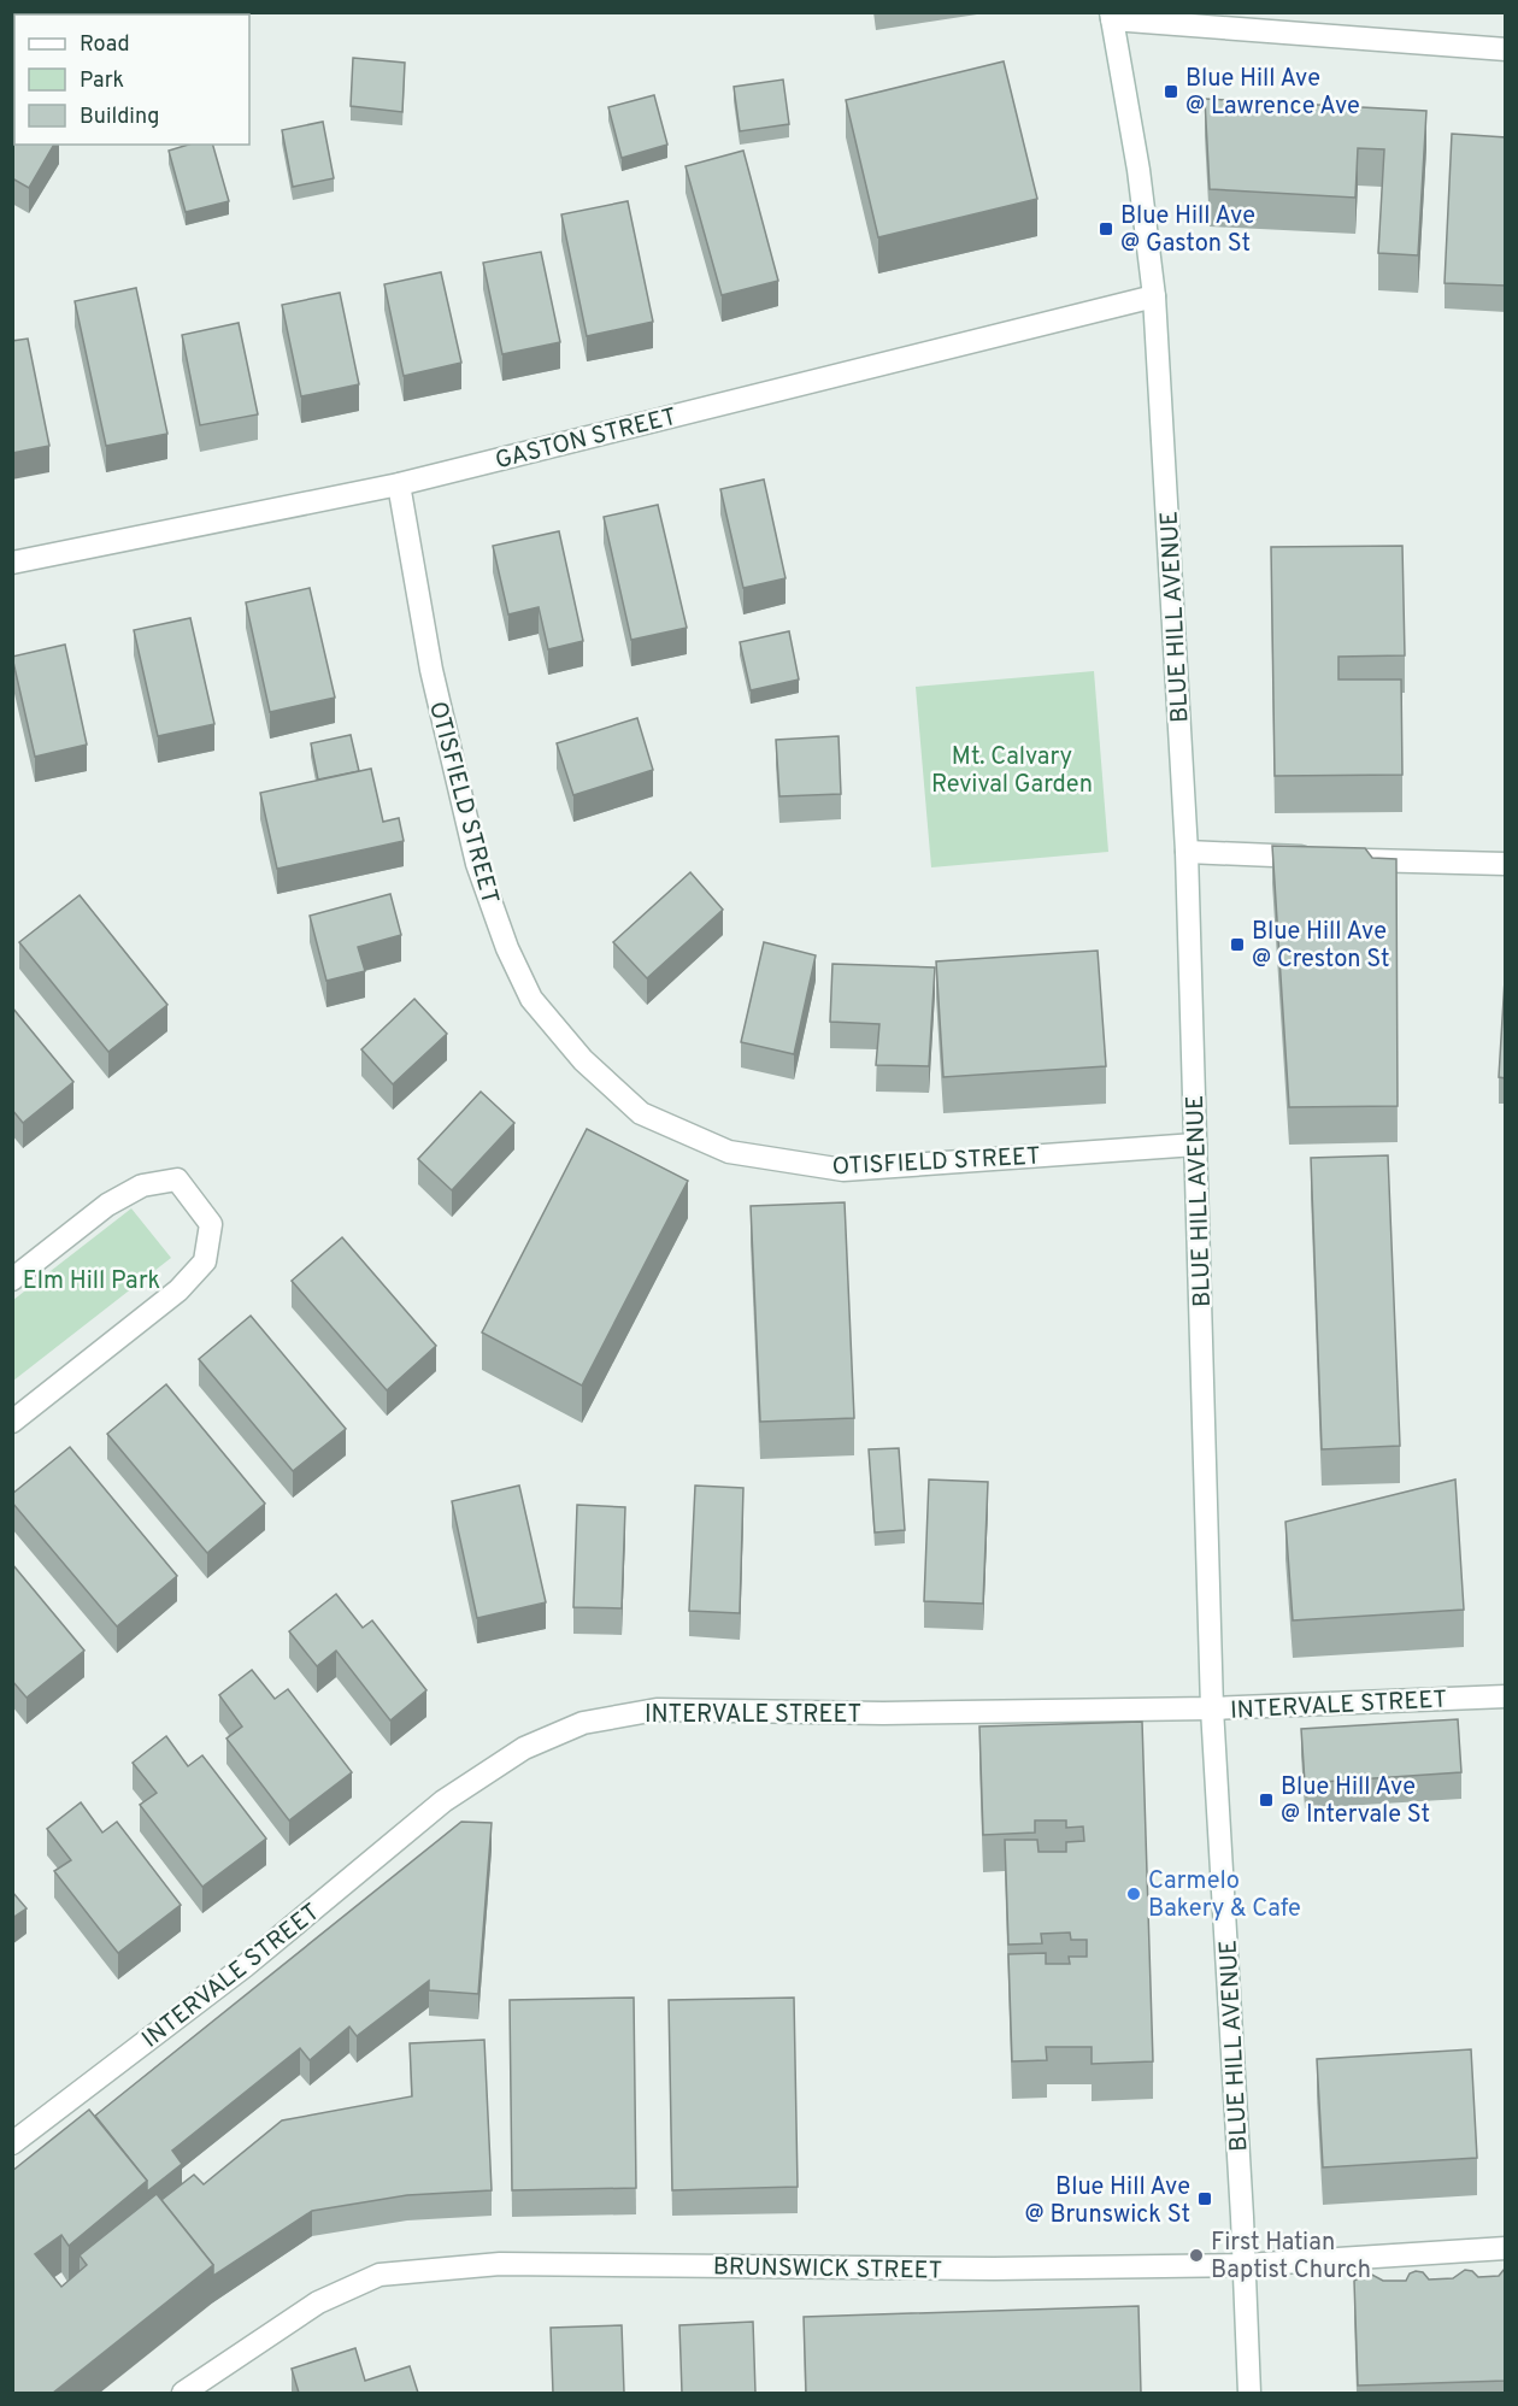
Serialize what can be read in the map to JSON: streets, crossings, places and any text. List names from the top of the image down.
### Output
{
  "streets": {
    "street": [
      "GASTON STREET",
      "BLUE HILL AVENUE",
      "OTISFIELD STREET",
      "INTERVALE STREET",
      "BRUNSWICK STREET"
    ]
  },
  "crossings": [
    ["GASTON STREET", "BLUE HILL AVENUE"],
    ["GASTON STREET", "OTISFIELD STREET"],
    ["BLUE HILL AVENUE", "OTISFIELD STREET"],
    ["BLUE HILL AVENUE", "INTERVALE STREET"],
    ["BLUE HILL AVENUE", "BRUNSWICK STREET"]
  ],
  "parks": ["Mt. Calvary Revival Garden", "Elm Hill Park"],
  "places": {
    "transit": [
      "Blue Hill Ave @ Lawrence Ave",
      "Blue Hill Ave @ Gaston St",
      "Blue Hill Ave @ Creston St",
      "Blue Hill Ave @ Intervale St",
      "Blue Hill Ave @ Brunswick St"
    ],
    "other": ["Carmelo Bakery & Cafe", "First Hatian Baptist Church"]
  },
  "legend": ["Road", "Park", "Building"]
}
